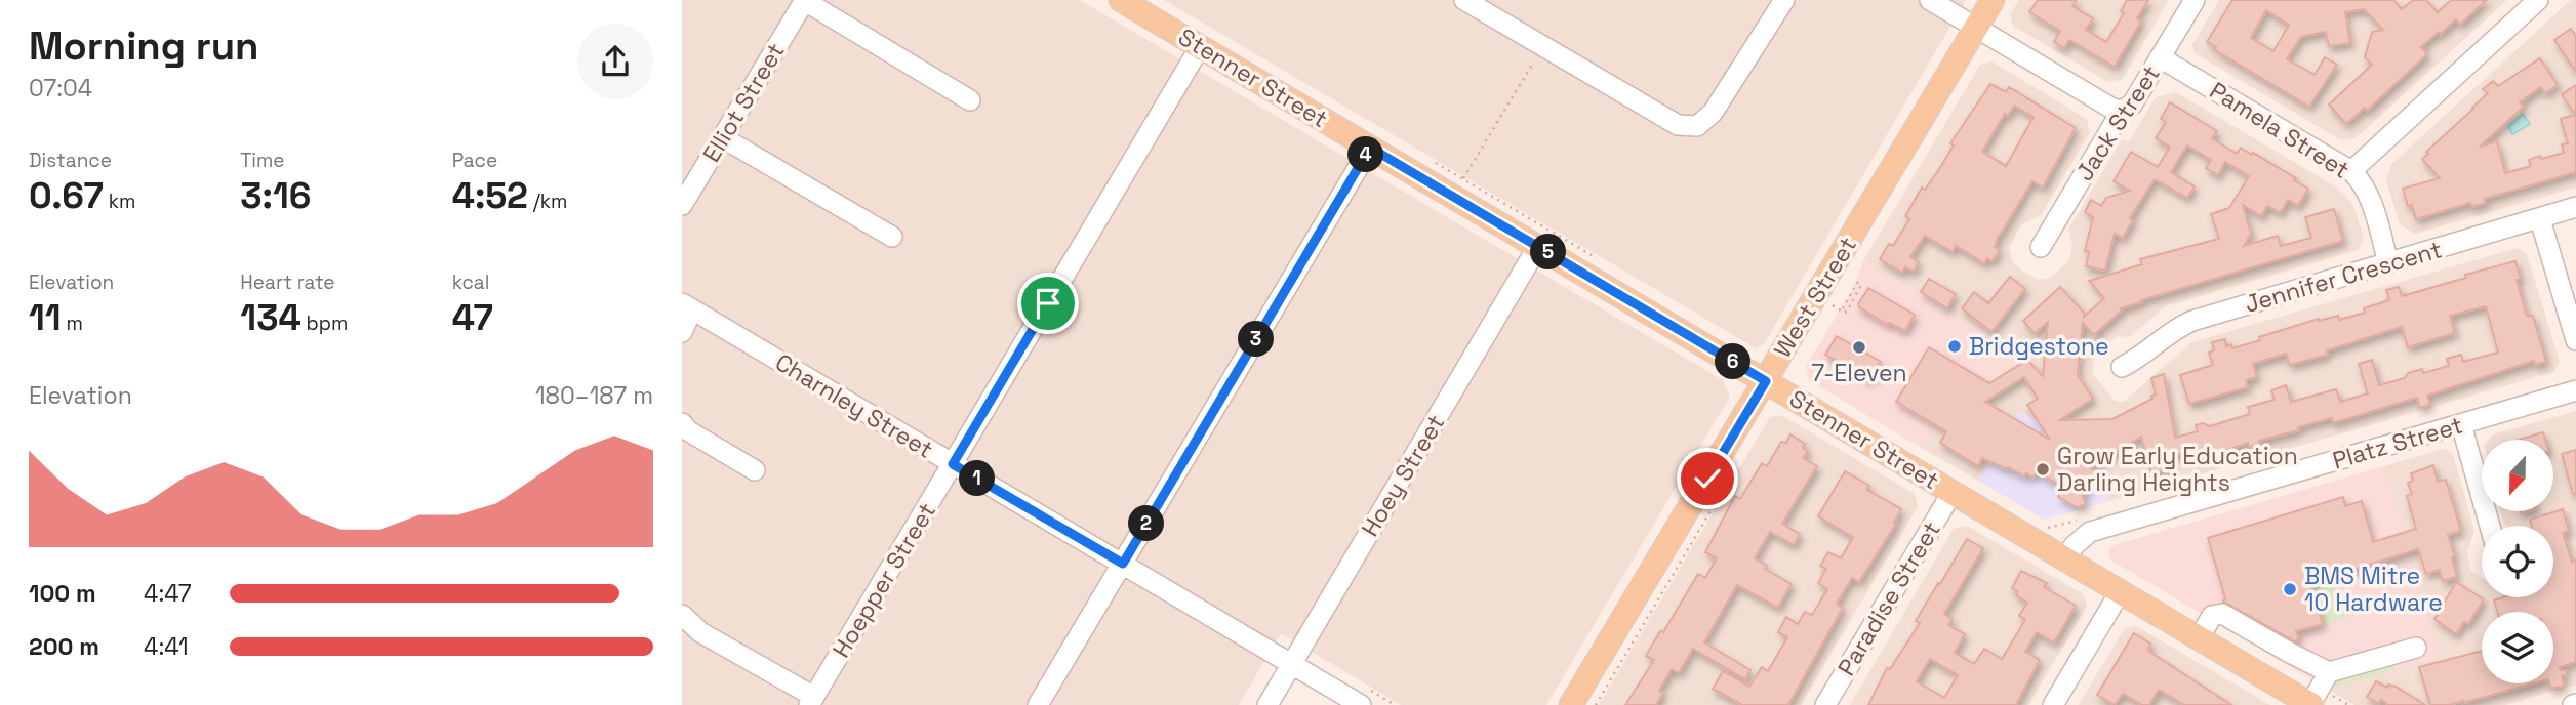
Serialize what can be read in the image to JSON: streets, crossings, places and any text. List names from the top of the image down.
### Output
{
  "streets": {
    "main road": ["Stenner Street", "West Street"],
    "street": [
      "Elliot Street",
      "Jack Street",
      "Pamela Street",
      "Jennifer Crescent",
      "Charnley Street",
      "Platz Street",
      "Hoey Street",
      "Hoepper Street",
      "Paradise Street"
    ]
  },
  "crossings": [
    ["Stenner Street", "West Street"],
    ["Stenner Street", "Platz Street"],
    ["Stenner Street", "Hoey Street"],
    ["Stenner Street", "Hoepper Street"],
    ["Stenner Street", "Paradise Street"],
    ["Jack Street", "Pamela Street"],
    ["Pamela Street", "Jennifer Crescent"],
    ["Charnley Street", "Hoey Street"],
    ["Charnley Street", "Hoepper Street"]
  ],
  "places": [
    "Bridgestone",
    "7-Eleven",
    "Grow Early Education Darling Heights",
    "BMS Mitre 10 Hardware"
  ],
  "north": "bottom",
  "page": {
    "heading": ["Morning run", "07:04"],
    "stats": [
      ["Distance", "0.67 km"],
      ["Time", "3:16"],
      ["Pace", "4:52 /km"],
      ["Elevation", "11 m"],
      ["Heart rate", "134 bpm"],
      ["kcal", "47"]
    ],
    "pins": [
      "4",
      "5",
      "3",
      "6",
      "1",
      "2"
    ],
    "chart": ["Elevation", "180–187 m"],
    "list": [
      {
        "name": "100 m",
        "note": "4:47"
      },
      {
        "name": "200 m",
        "note": "4:41"
      }
    ]
  }
}
